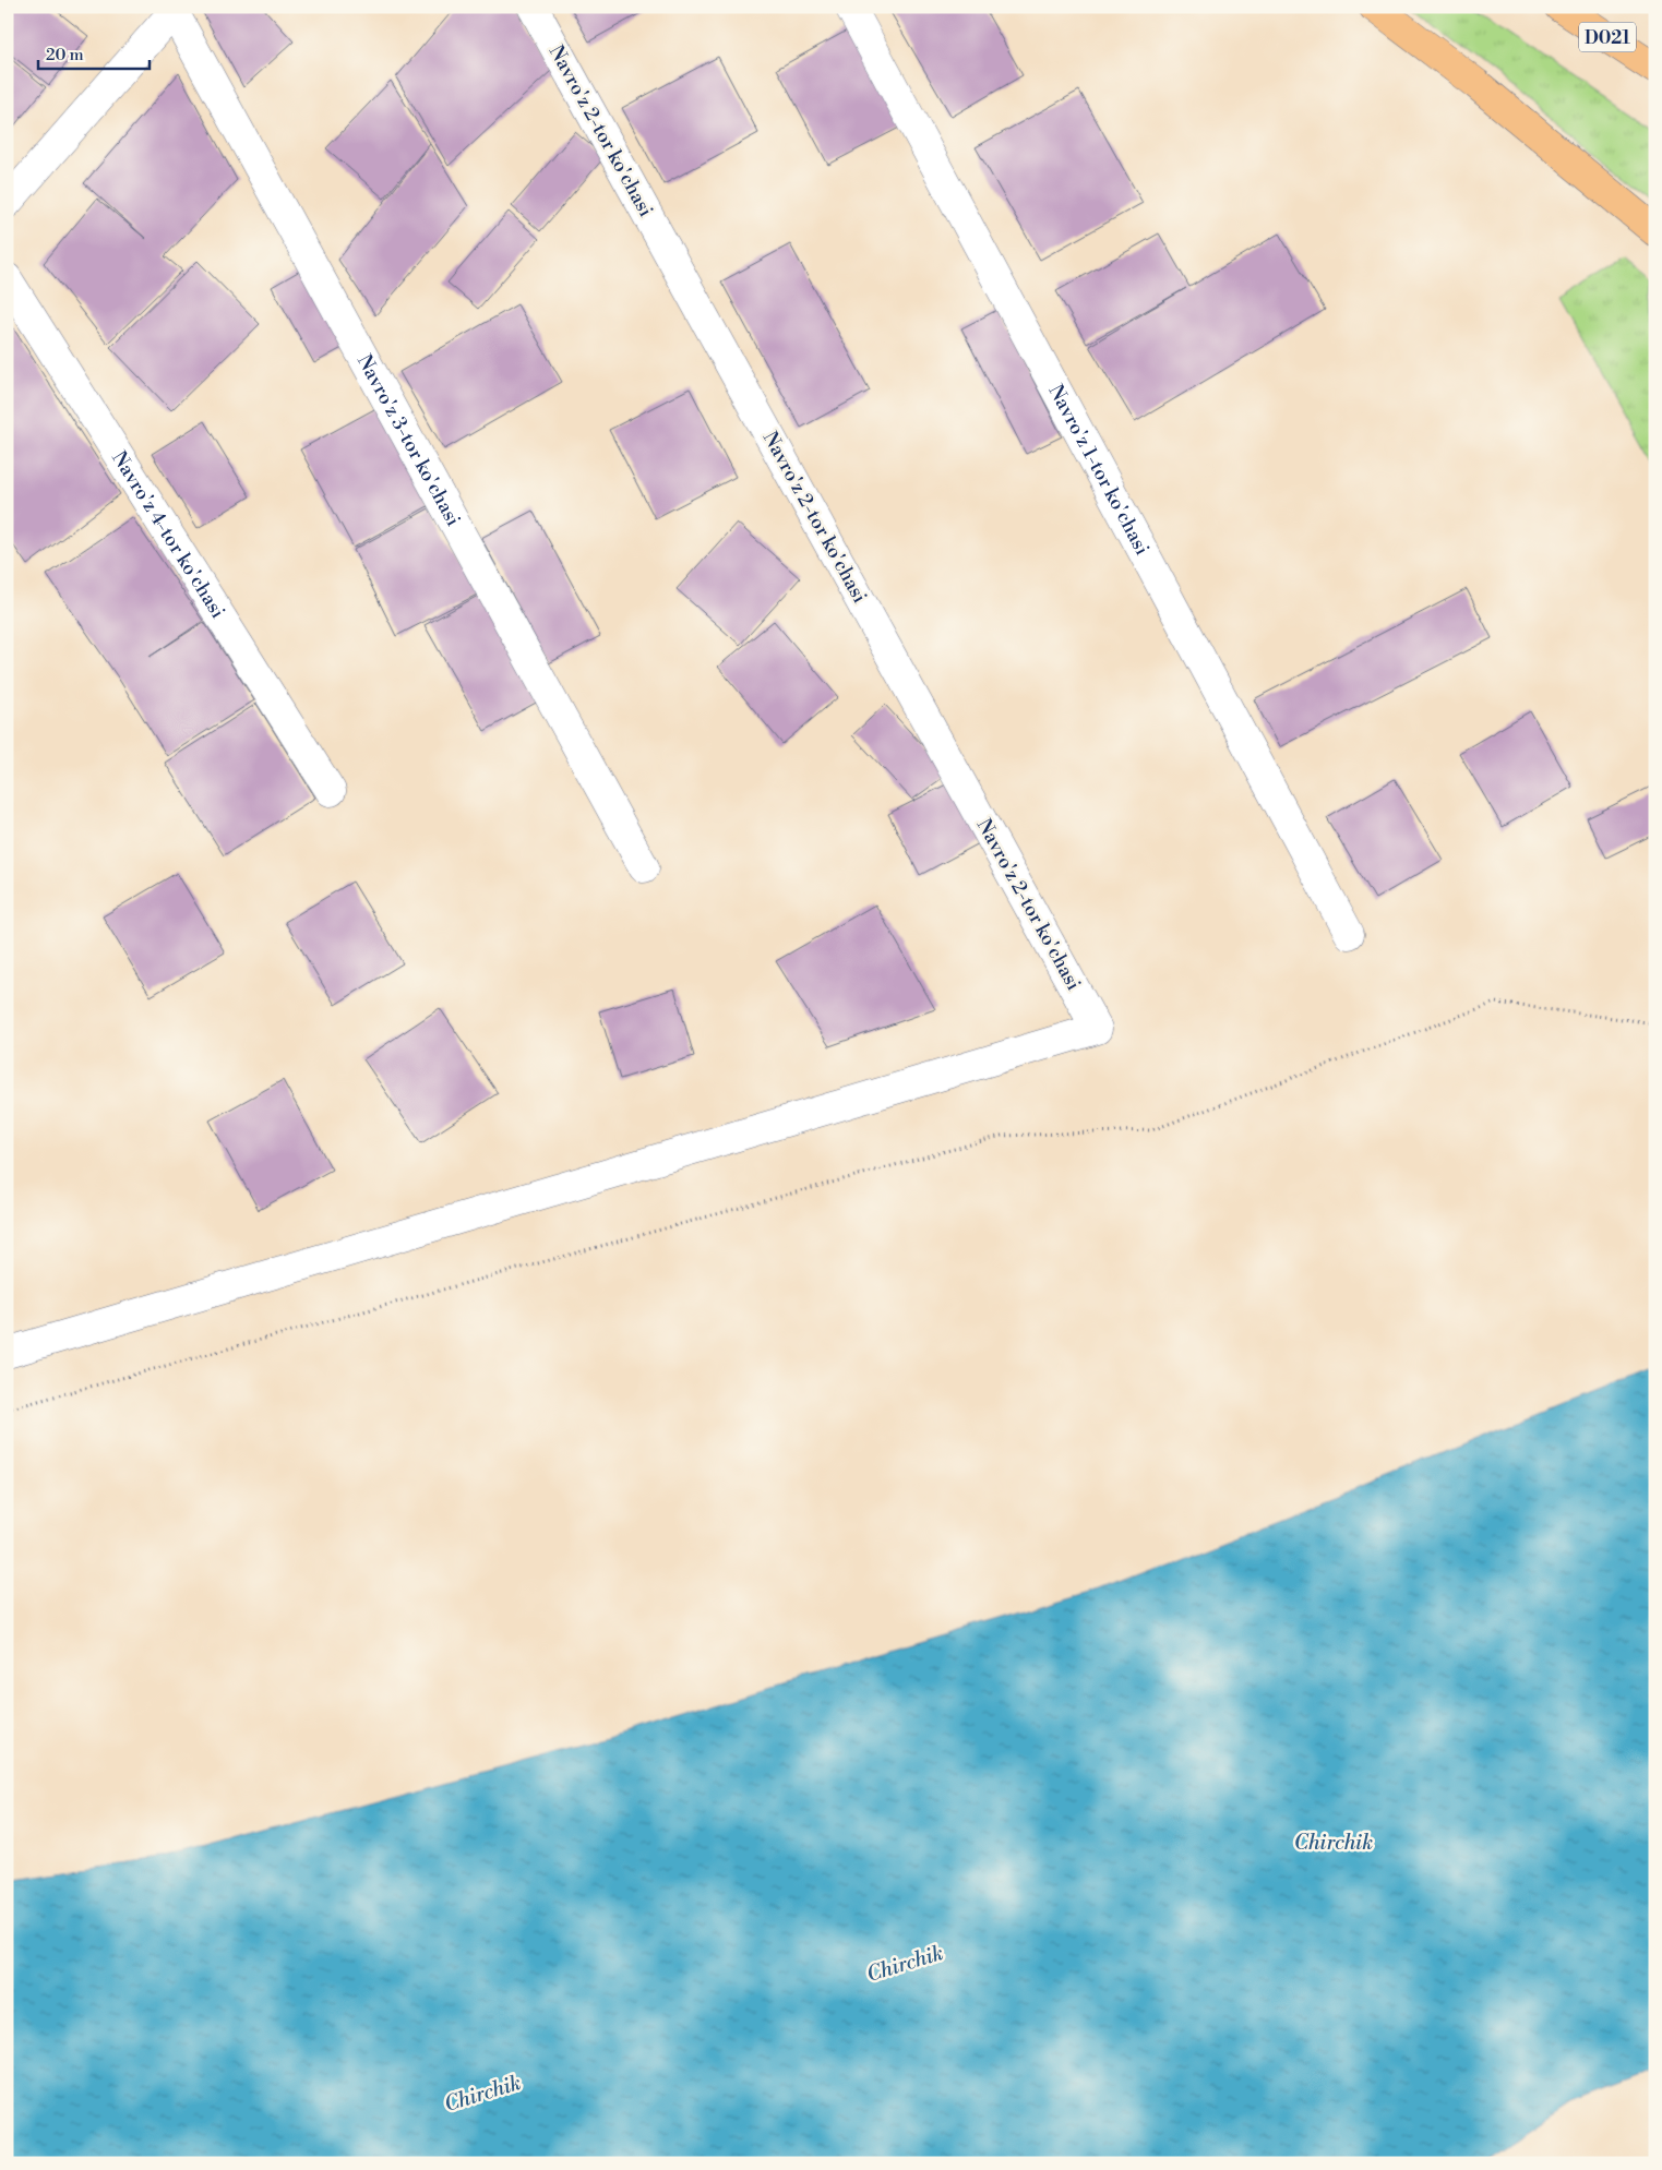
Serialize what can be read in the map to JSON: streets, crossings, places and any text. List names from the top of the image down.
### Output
{
  "streets": {
    "highway": ["D021"],
    "street": [
      "Navro'z 2-tor ko'chasi",
      "Navro'z 3-tor ko'chasi",
      "Navro'z 1-tor ko'chasi",
      "Navro'z 4-tor ko'chasi"
    ]
  },
  "water": ["Chirchik"],
  "scale_bar": "20 m"
}
